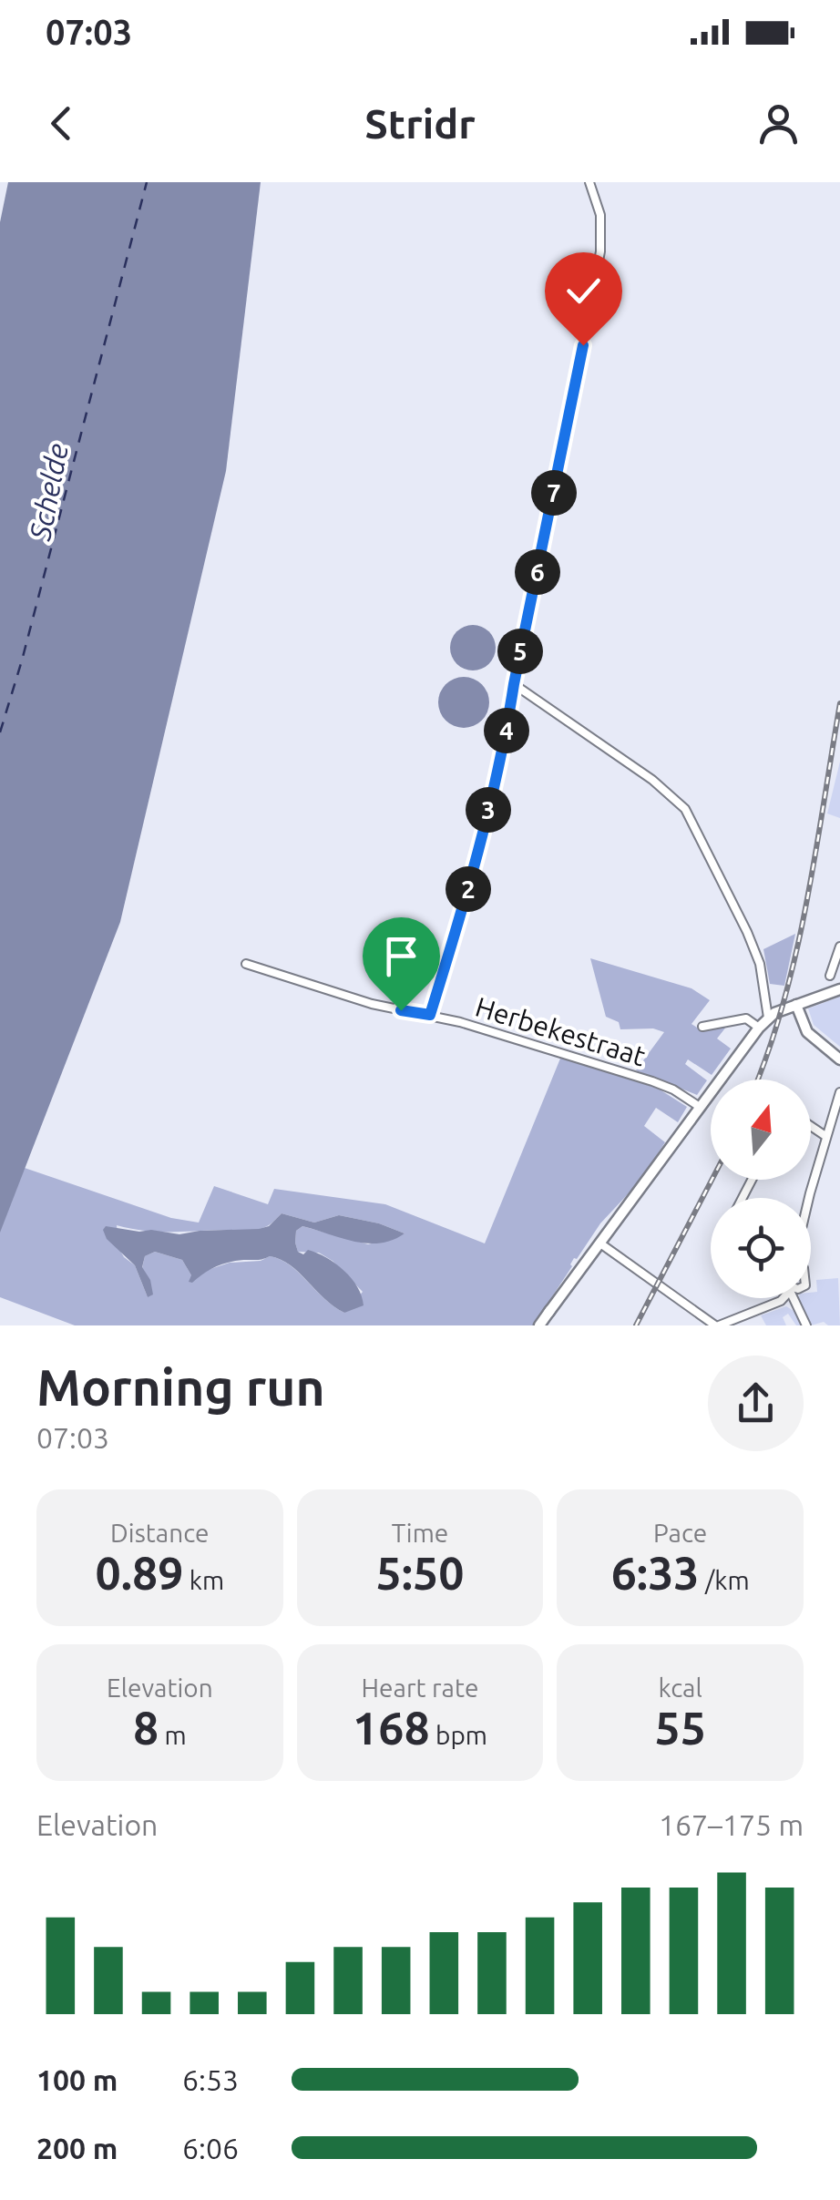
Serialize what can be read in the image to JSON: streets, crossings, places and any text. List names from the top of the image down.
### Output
{
  "streets": {
    "street": ["Herbekestraat"]
  },
  "water": ["Schelde"],
  "north": "top",
  "page": {
    "status": "07:03",
    "header": "Stridr",
    "pins": [
      "7",
      "6",
      "5",
      "4",
      "3",
      "2"
    ],
    "heading": ["Morning run", "07:03"],
    "stats": [
      ["Distance", "0.89 km"],
      ["Time", "5:50"],
      ["Pace", "6:33 /km"],
      ["Elevation", "8 m"],
      ["Heart rate", "168 bpm"],
      ["kcal", "55"]
    ],
    "chart": ["Elevation", "167–175 m"],
    "list": [
      {
        "name": "100 m",
        "note": "6:53"
      },
      {
        "name": "200 m",
        "note": "6:06"
      }
    ]
  }
}
